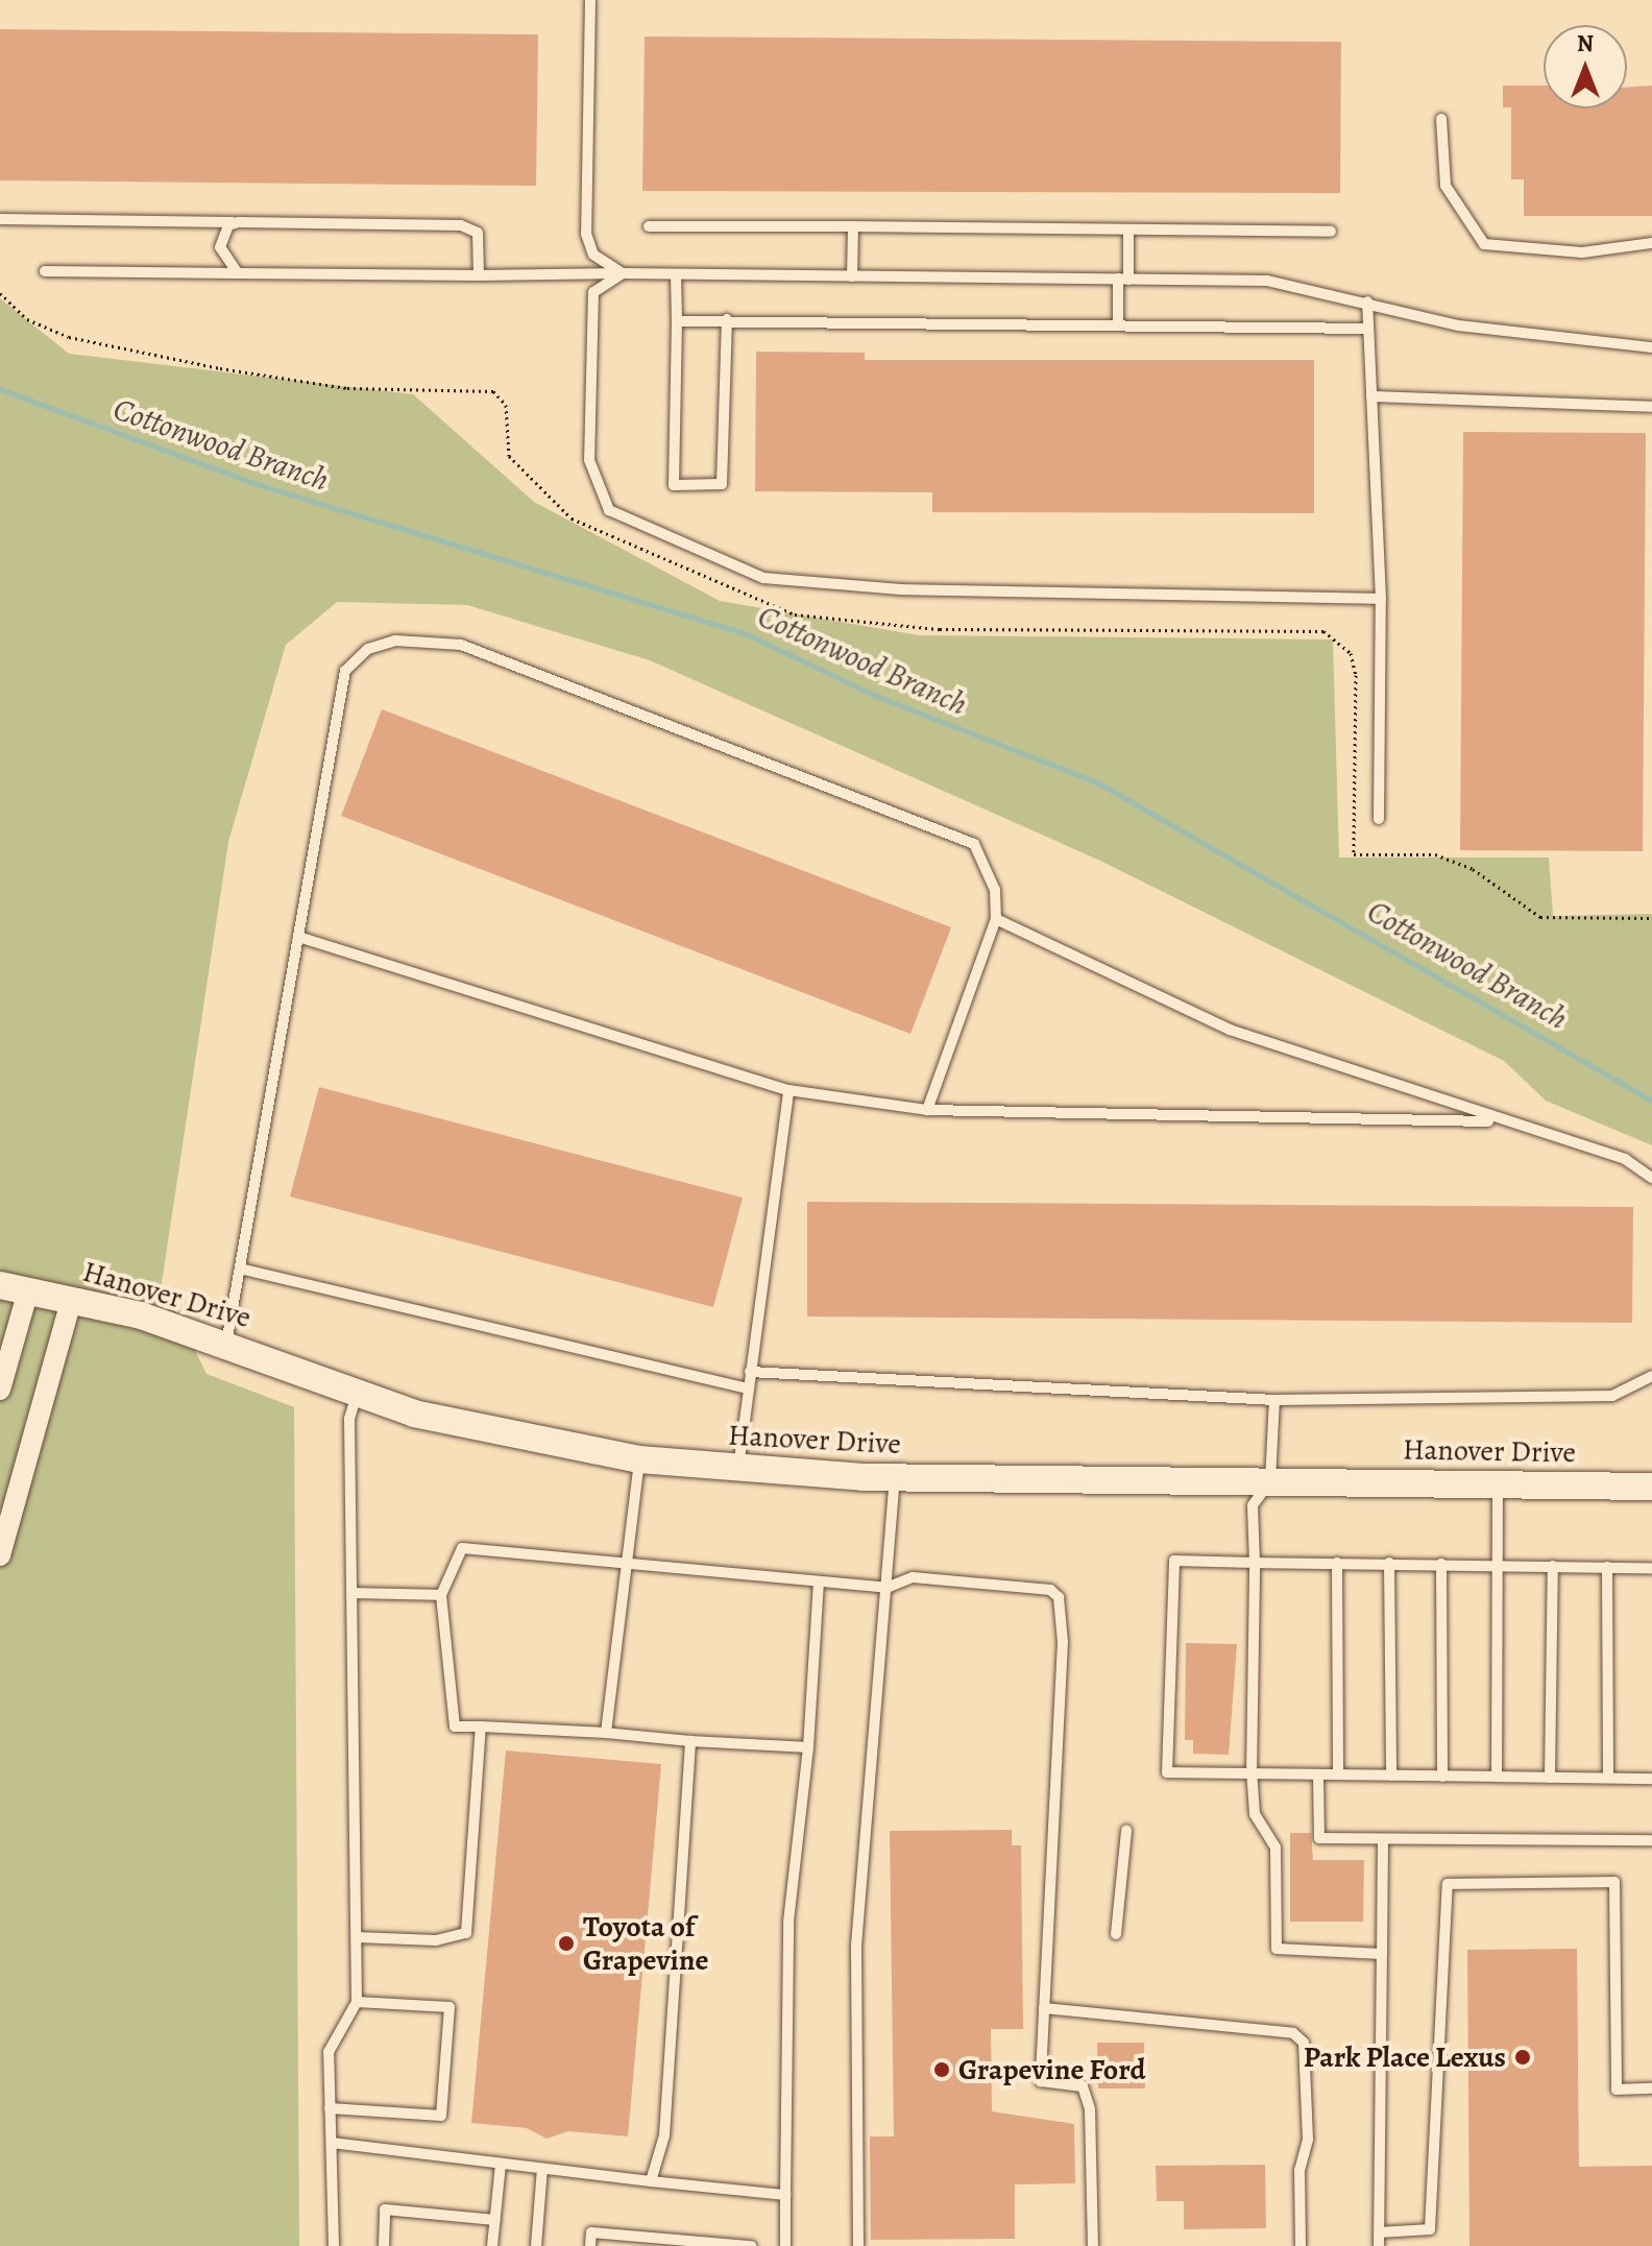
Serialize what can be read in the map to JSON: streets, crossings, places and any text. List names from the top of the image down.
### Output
{
  "streets": {
    "street": ["Hanover Drive"]
  },
  "water": ["Cottonwood Branch"],
  "places": ["Toyota of Grapevine", "Park Place Lexus", "Grapevine Ford"],
  "north": "top"
}
